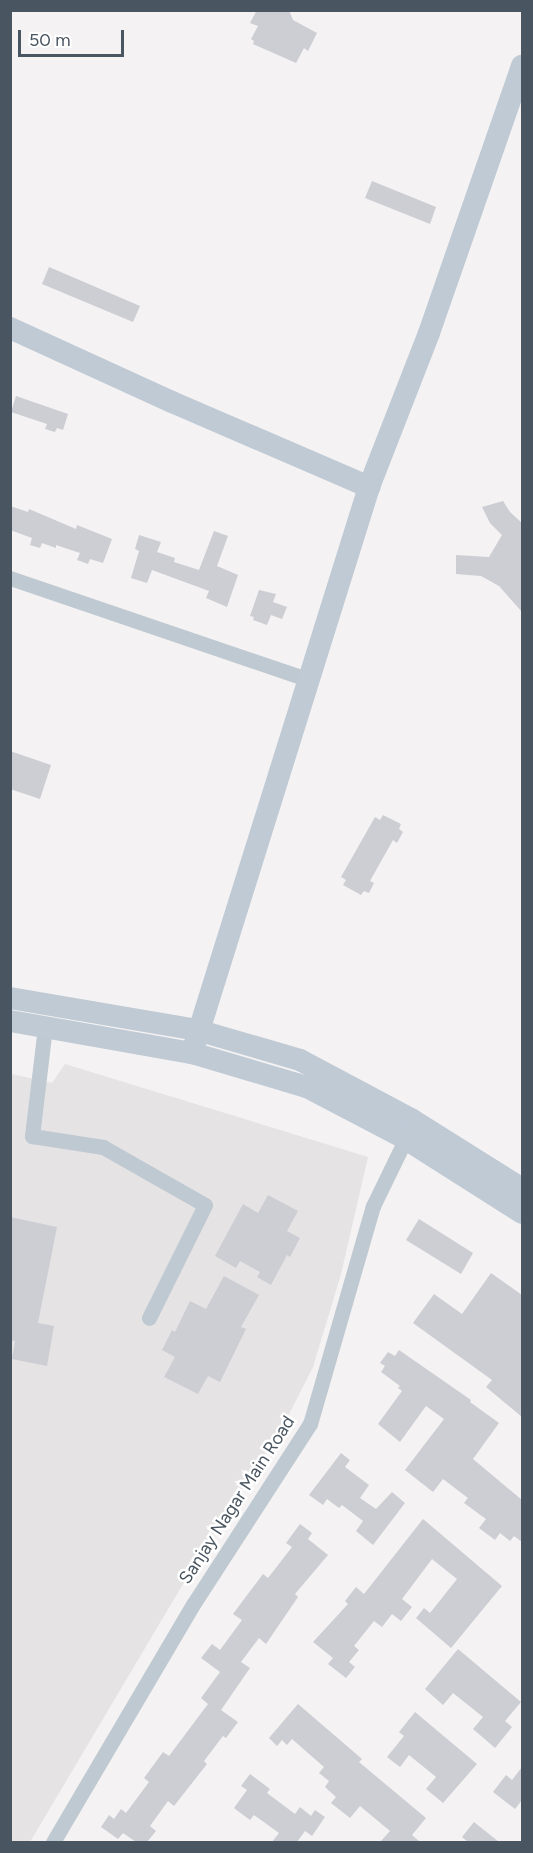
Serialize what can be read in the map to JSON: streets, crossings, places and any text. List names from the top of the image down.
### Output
{
  "streets": {
    "street": ["Sanjay Nagar Main Road"]
  },
  "scale_bar": "50 m"
}
